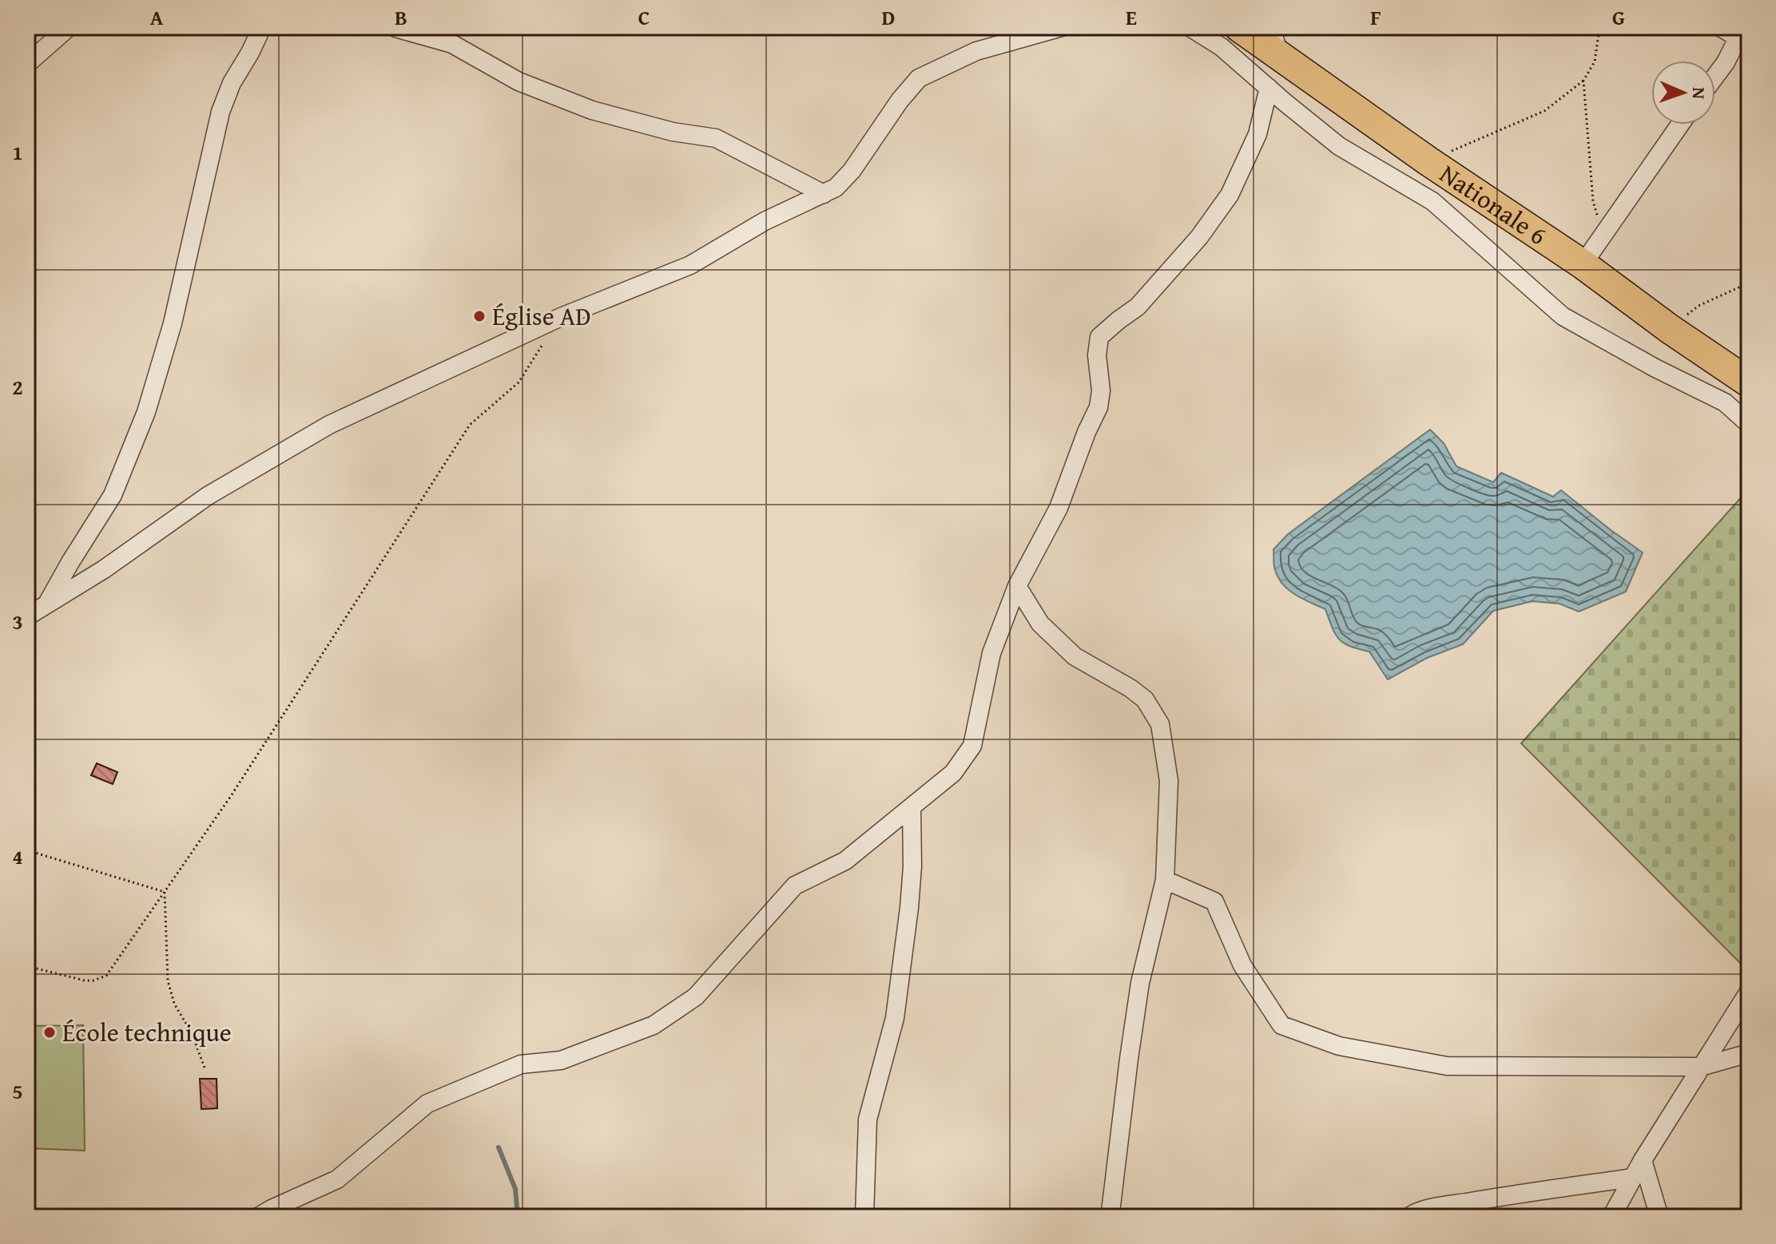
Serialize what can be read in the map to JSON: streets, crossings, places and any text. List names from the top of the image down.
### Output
{
  "streets": {
    "main road": ["Nationale 6"]
  },
  "places": ["Église AD", "École technique"],
  "north": "right",
  "grid": {
    "columns": [
      "A",
      "B",
      "C",
      "D",
      "E",
      "F",
      "G"
    ],
    "rows": [
      "1",
      "2",
      "3",
      "4",
      "5"
    ]
  }
}
